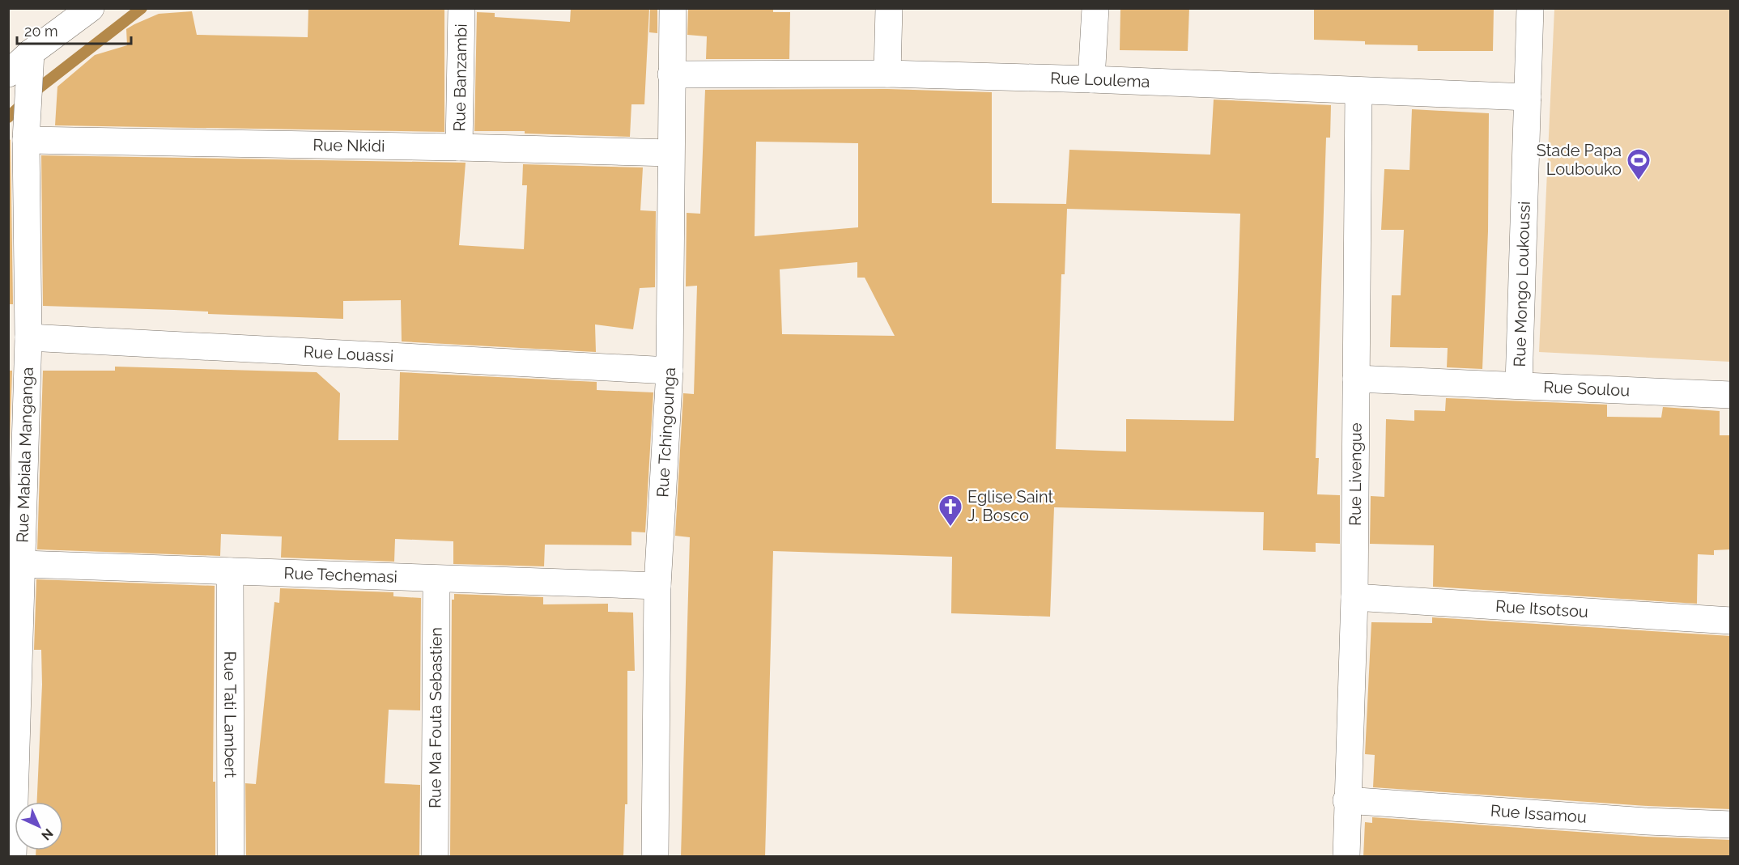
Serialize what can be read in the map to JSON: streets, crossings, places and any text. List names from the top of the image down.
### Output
{
  "streets": {
    "street": [
      "Rue Banzambi",
      "Rue Loulema",
      "Rue Nkidi",
      "Rue Mongo Loukoussi",
      "Rue Louassi",
      "Rue Soulou",
      "Rue Tchingounga",
      "Rue Mabiala Manganga",
      "Rue Livengue",
      "Rue Techemasi",
      "Rue Itsotsou",
      "Rue Tati Lambert",
      "Rue Ma Fouta Sebastien",
      "Rue Issamou"
    ]
  },
  "crossings": [
    ["Rue Banzambi", "Rue Nkidi"],
    ["Rue Loulema", "Rue Mongo Loukoussi"],
    ["Rue Loulema", "Rue Tchingounga"],
    ["Rue Loulema", "Rue Livengue"],
    ["Rue Nkidi", "Rue Tchingounga"],
    ["Rue Nkidi", "Rue Mabiala Manganga"],
    ["Rue Mongo Loukoussi", "Rue Soulou"],
    ["Rue Louassi", "Rue Tchingounga"],
    ["Rue Louassi", "Rue Mabiala Manganga"],
    ["Rue Soulou", "Rue Livengue"],
    ["Rue Tchingounga", "Rue Techemasi"],
    ["Rue Mabiala Manganga", "Rue Techemasi"],
    ["Rue Livengue", "Rue Itsotsou"],
    ["Rue Livengue", "Rue Issamou"],
    ["Rue Techemasi", "Rue Tati Lambert"],
    ["Rue Techemasi", "Rue Ma Fouta Sebastien"]
  ],
  "places": {
    "sports": ["Stade Papa Loubouko"],
    "church": ["Eglise Saint J. Bosco"]
  },
  "scale_bar": "20 m",
  "north": "bottom right"
}
